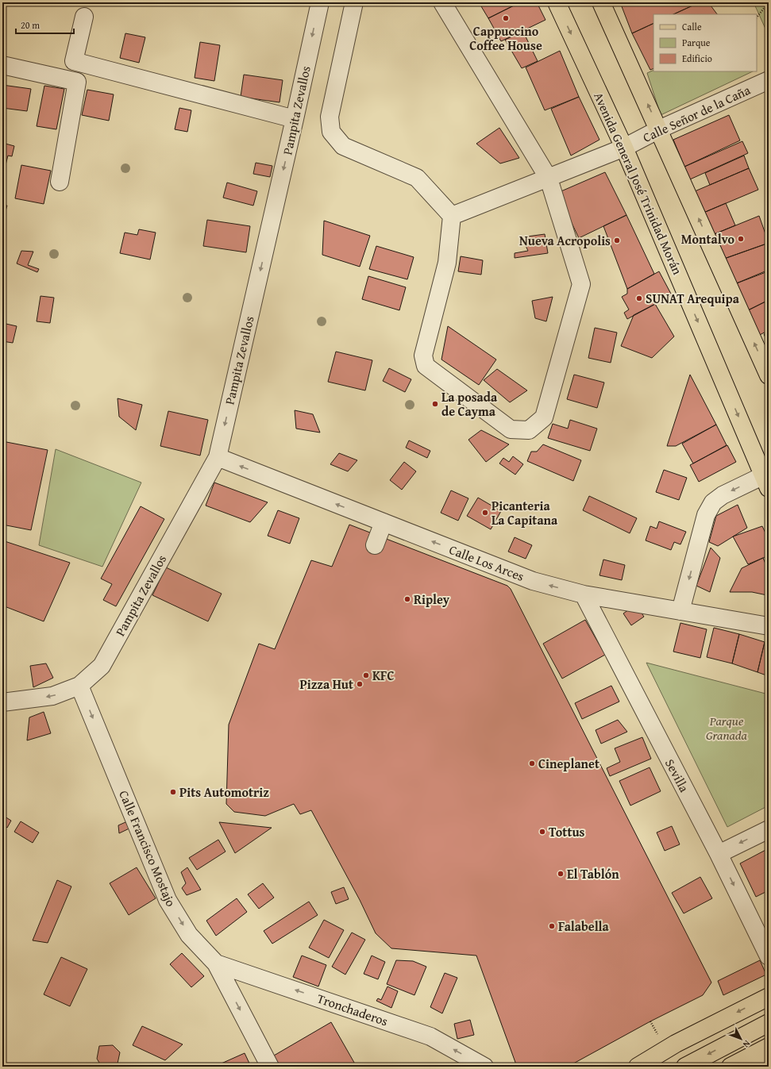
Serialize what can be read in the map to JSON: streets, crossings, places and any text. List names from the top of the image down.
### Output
{
  "streets": {
    "main road": ["Avenida General José Trinidad Morán"],
    "street": [
      "Pampita Zevallos",
      "Calle Señor de la Caña",
      "Calle Los Arces",
      "Sevilla",
      "Calle Francisco Mostajo",
      "Tronchaderos"
    ]
  },
  "crossings": [
    ["Pampita Zevallos", "Calle Los Arces"],
    ["Pampita Zevallos", "Calle Francisco Mostajo"],
    ["Calle Señor de la Caña", "Avenida General José Trinidad Morán"],
    ["Calle Los Arces", "Sevilla"],
    ["Calle Francisco Mostajo", "Tronchaderos"]
  ],
  "one_way": [
    "Pampita Zevallos",
    "Calle Los Arces",
    "Calle Francisco Mostajo",
    "Tronchaderos"
  ],
  "parks": ["Parque Granada"],
  "places": [
    "Cappuccino Coffee House",
    "Montalvo",
    "Nueva Acropolis",
    "SUNAT Arequipa",
    "La posada de Cayma",
    "Picanteria La Capitana",
    "Ripley",
    "KFC",
    "Pizza Hut",
    "Cineplanet",
    "Pits Automotriz",
    "Tottus",
    "El Tablón",
    "Falabella"
  ],
  "legend": ["Calle", "Parque", "Edificio"],
  "scale_bar": "20 m",
  "north": "bottom right"
}
